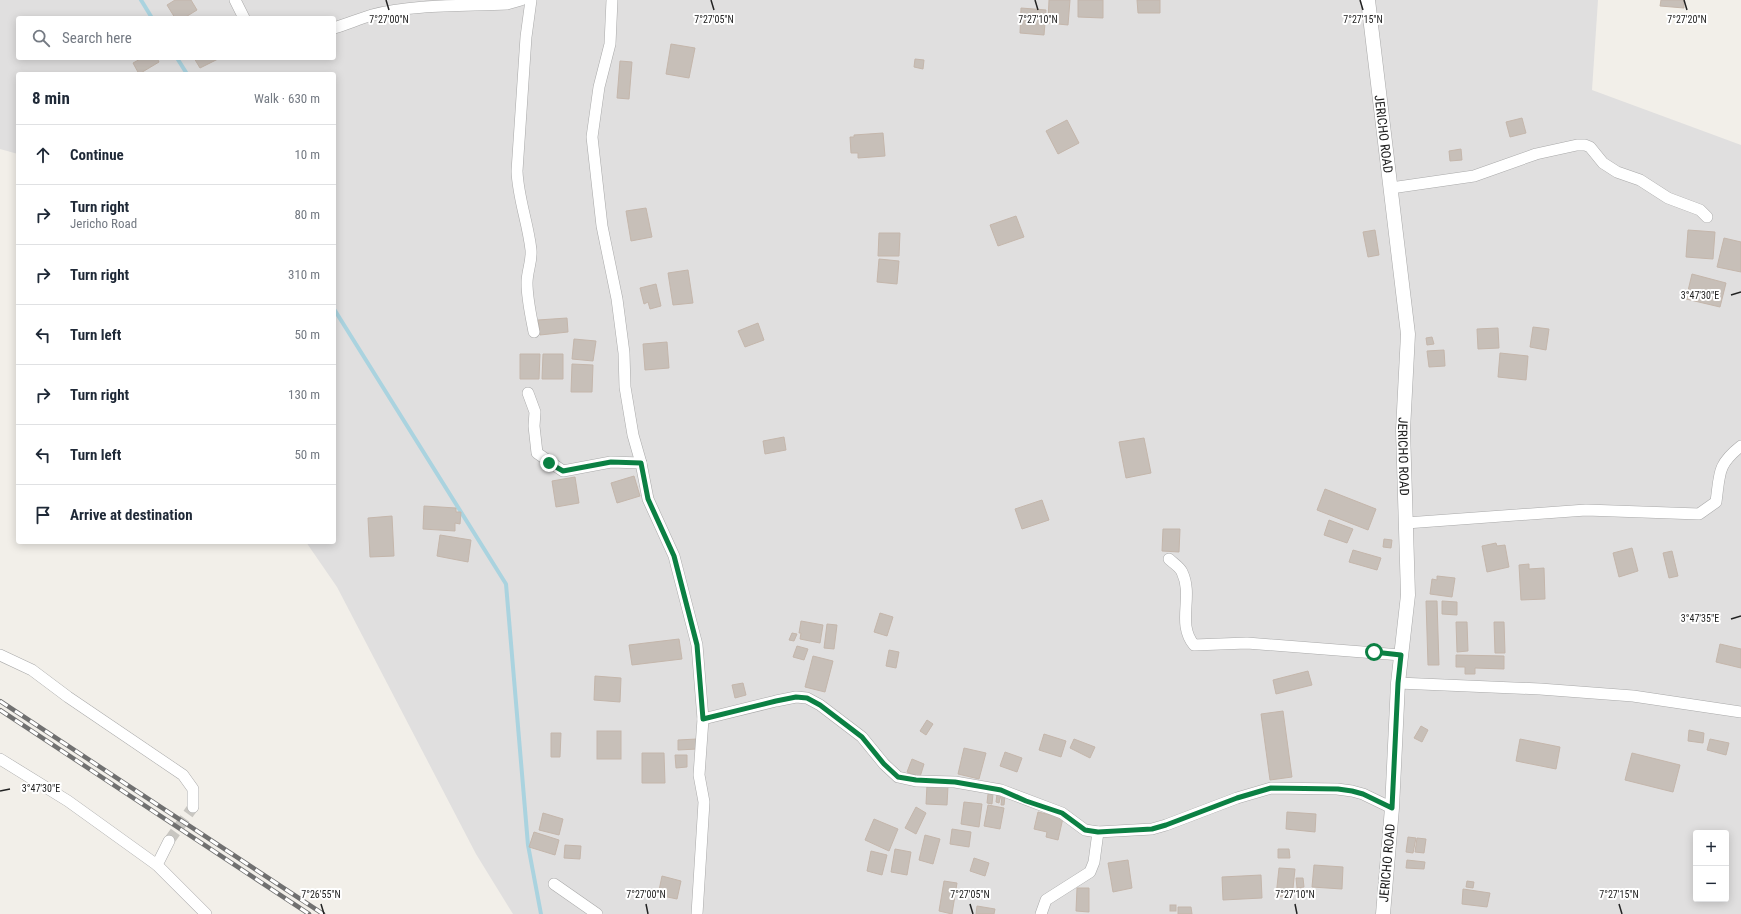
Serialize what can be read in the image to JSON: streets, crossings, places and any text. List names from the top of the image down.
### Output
{
  "streets": {
    "street": ["JERICHO ROAD"]
  },
  "page": {
    "search": "Search here",
    "heading": ["8 min", "Walk · 630 m"],
    "list": [
      ["Continue", "10 m"],
      ["Turn right", "Jericho Road", "80 m"],
      ["Turn right", "310 m"],
      ["Turn left", "50 m"],
      ["Turn right", "130 m"],
      ["Turn left", "50 m"],
      "Arrive at destination"
    ],
    "map_buttons": ["+", "−"]
  },
  "coordinates": [
    "7°27'00\"N",
    "7°27'05\"N",
    "7°27'10\"N",
    "7°27'15\"N",
    "7°27'20\"N",
    "3°47'30\"E",
    "3°47'35\"E",
    "7°26'55\"N"
  ]
}
